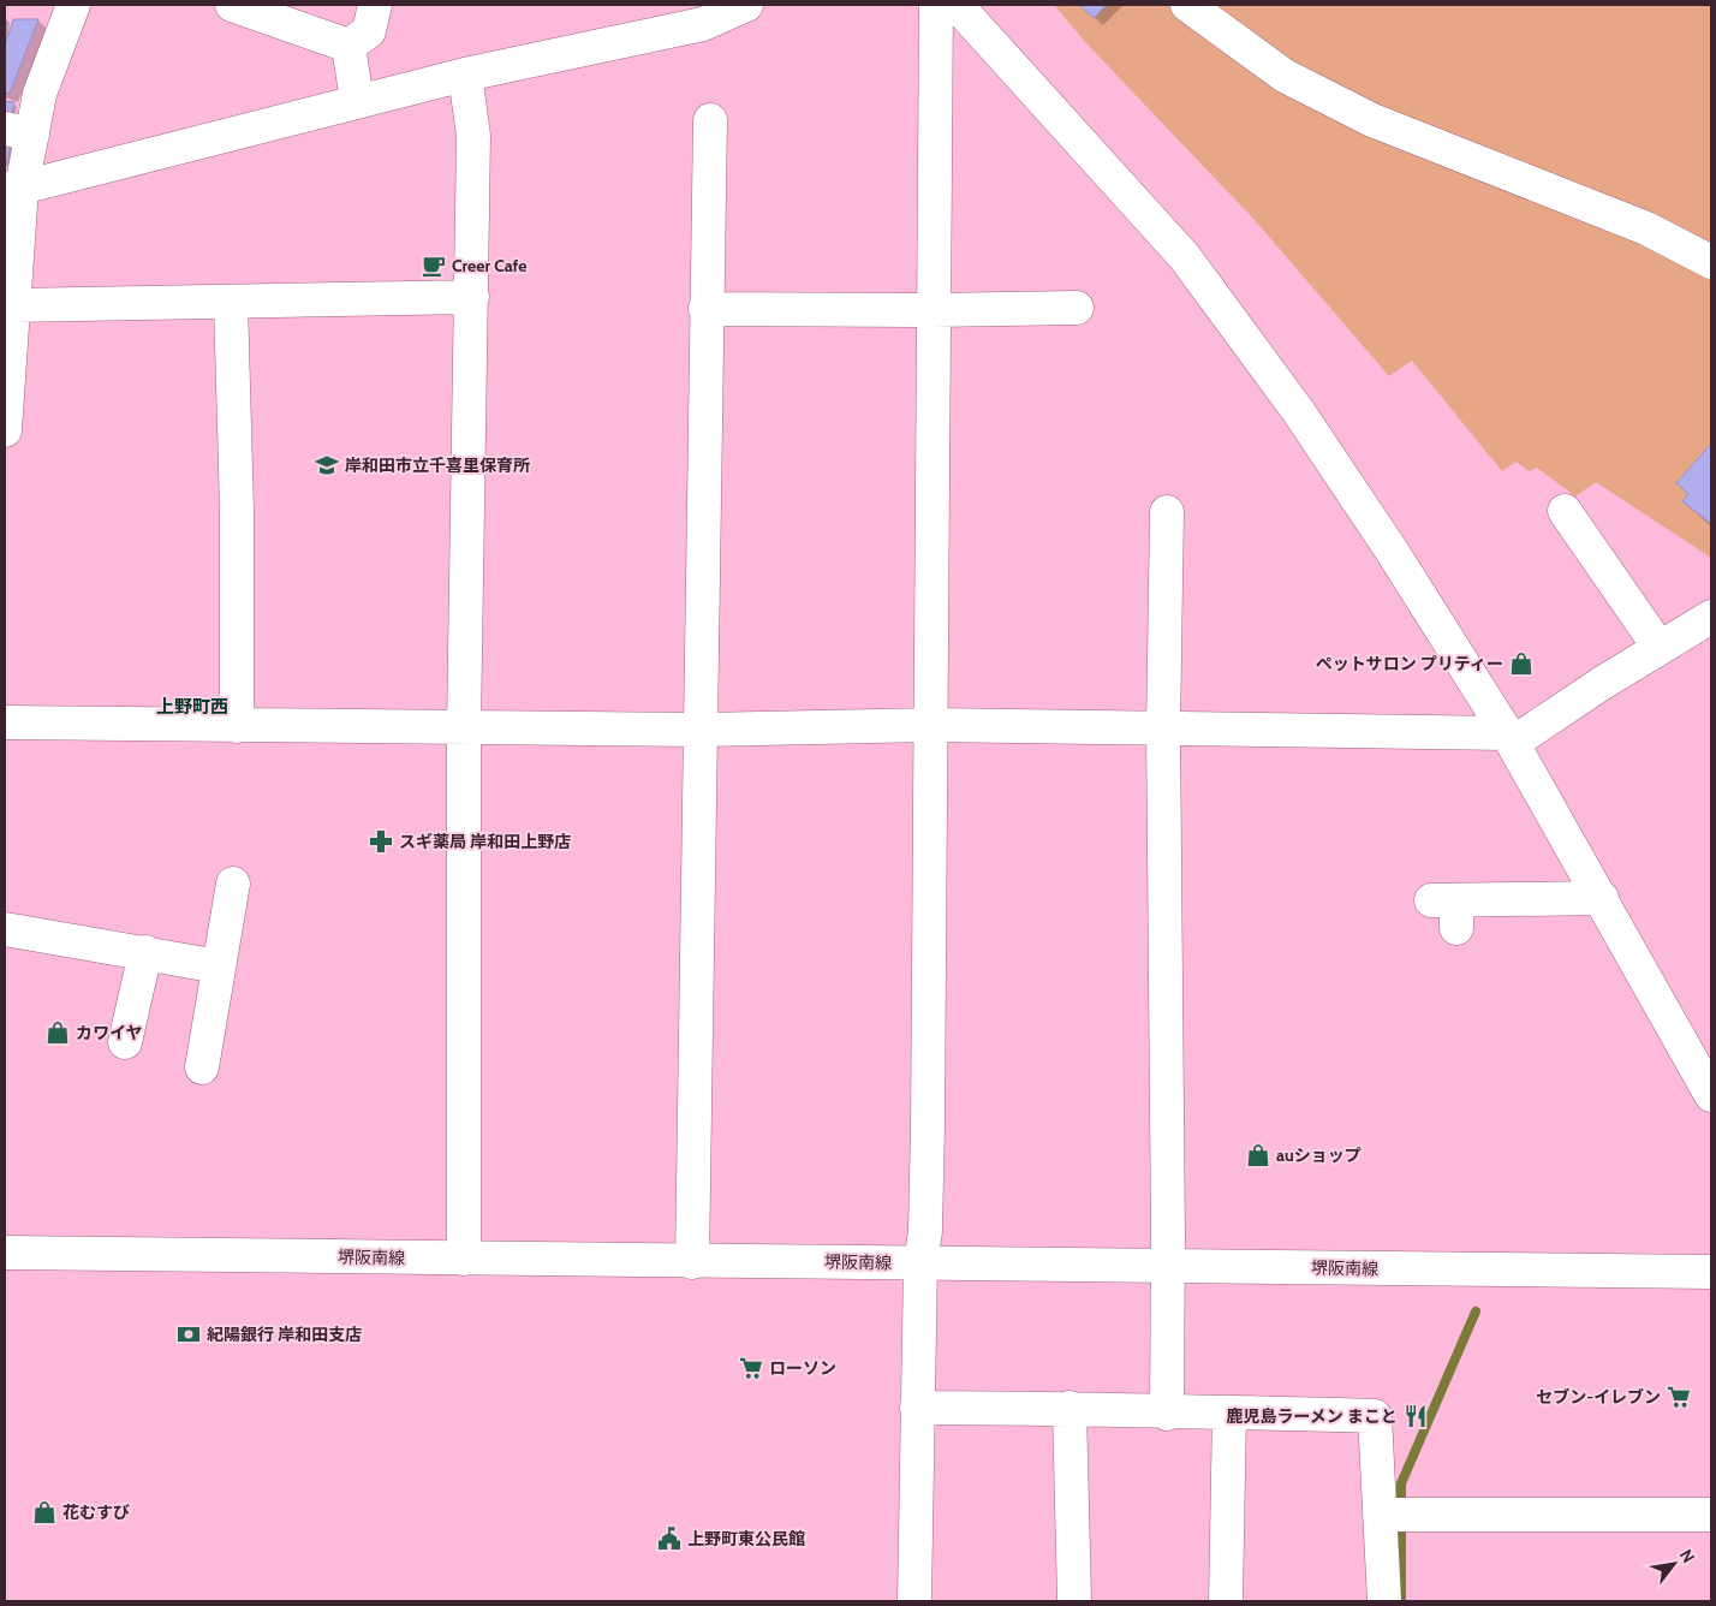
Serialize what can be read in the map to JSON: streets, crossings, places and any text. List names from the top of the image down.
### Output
{
  "streets": {
    "street": ["堺阪南線"]
  },
  "districts": ["上野町西"],
  "places": {
    "cafe": ["Creer Cafe"],
    "school or university": ["岸和田市立千喜里保育所"],
    "shop": [
      "ペットサロン プリティー",
      "カワイヤ",
      "auショップ",
      "花むすび"
    ],
    "pharmacy": ["スギ薬局 岸和田上野店"],
    "bank": ["紀陽銀行 岸和田支店"],
    "supermarket": ["ローソン", "セブン-イレブン"],
    "restaurant": ["鹿児島ラーメン まこと"],
    "public building": ["上野町東公民館"]
  },
  "north": "top right"
}
